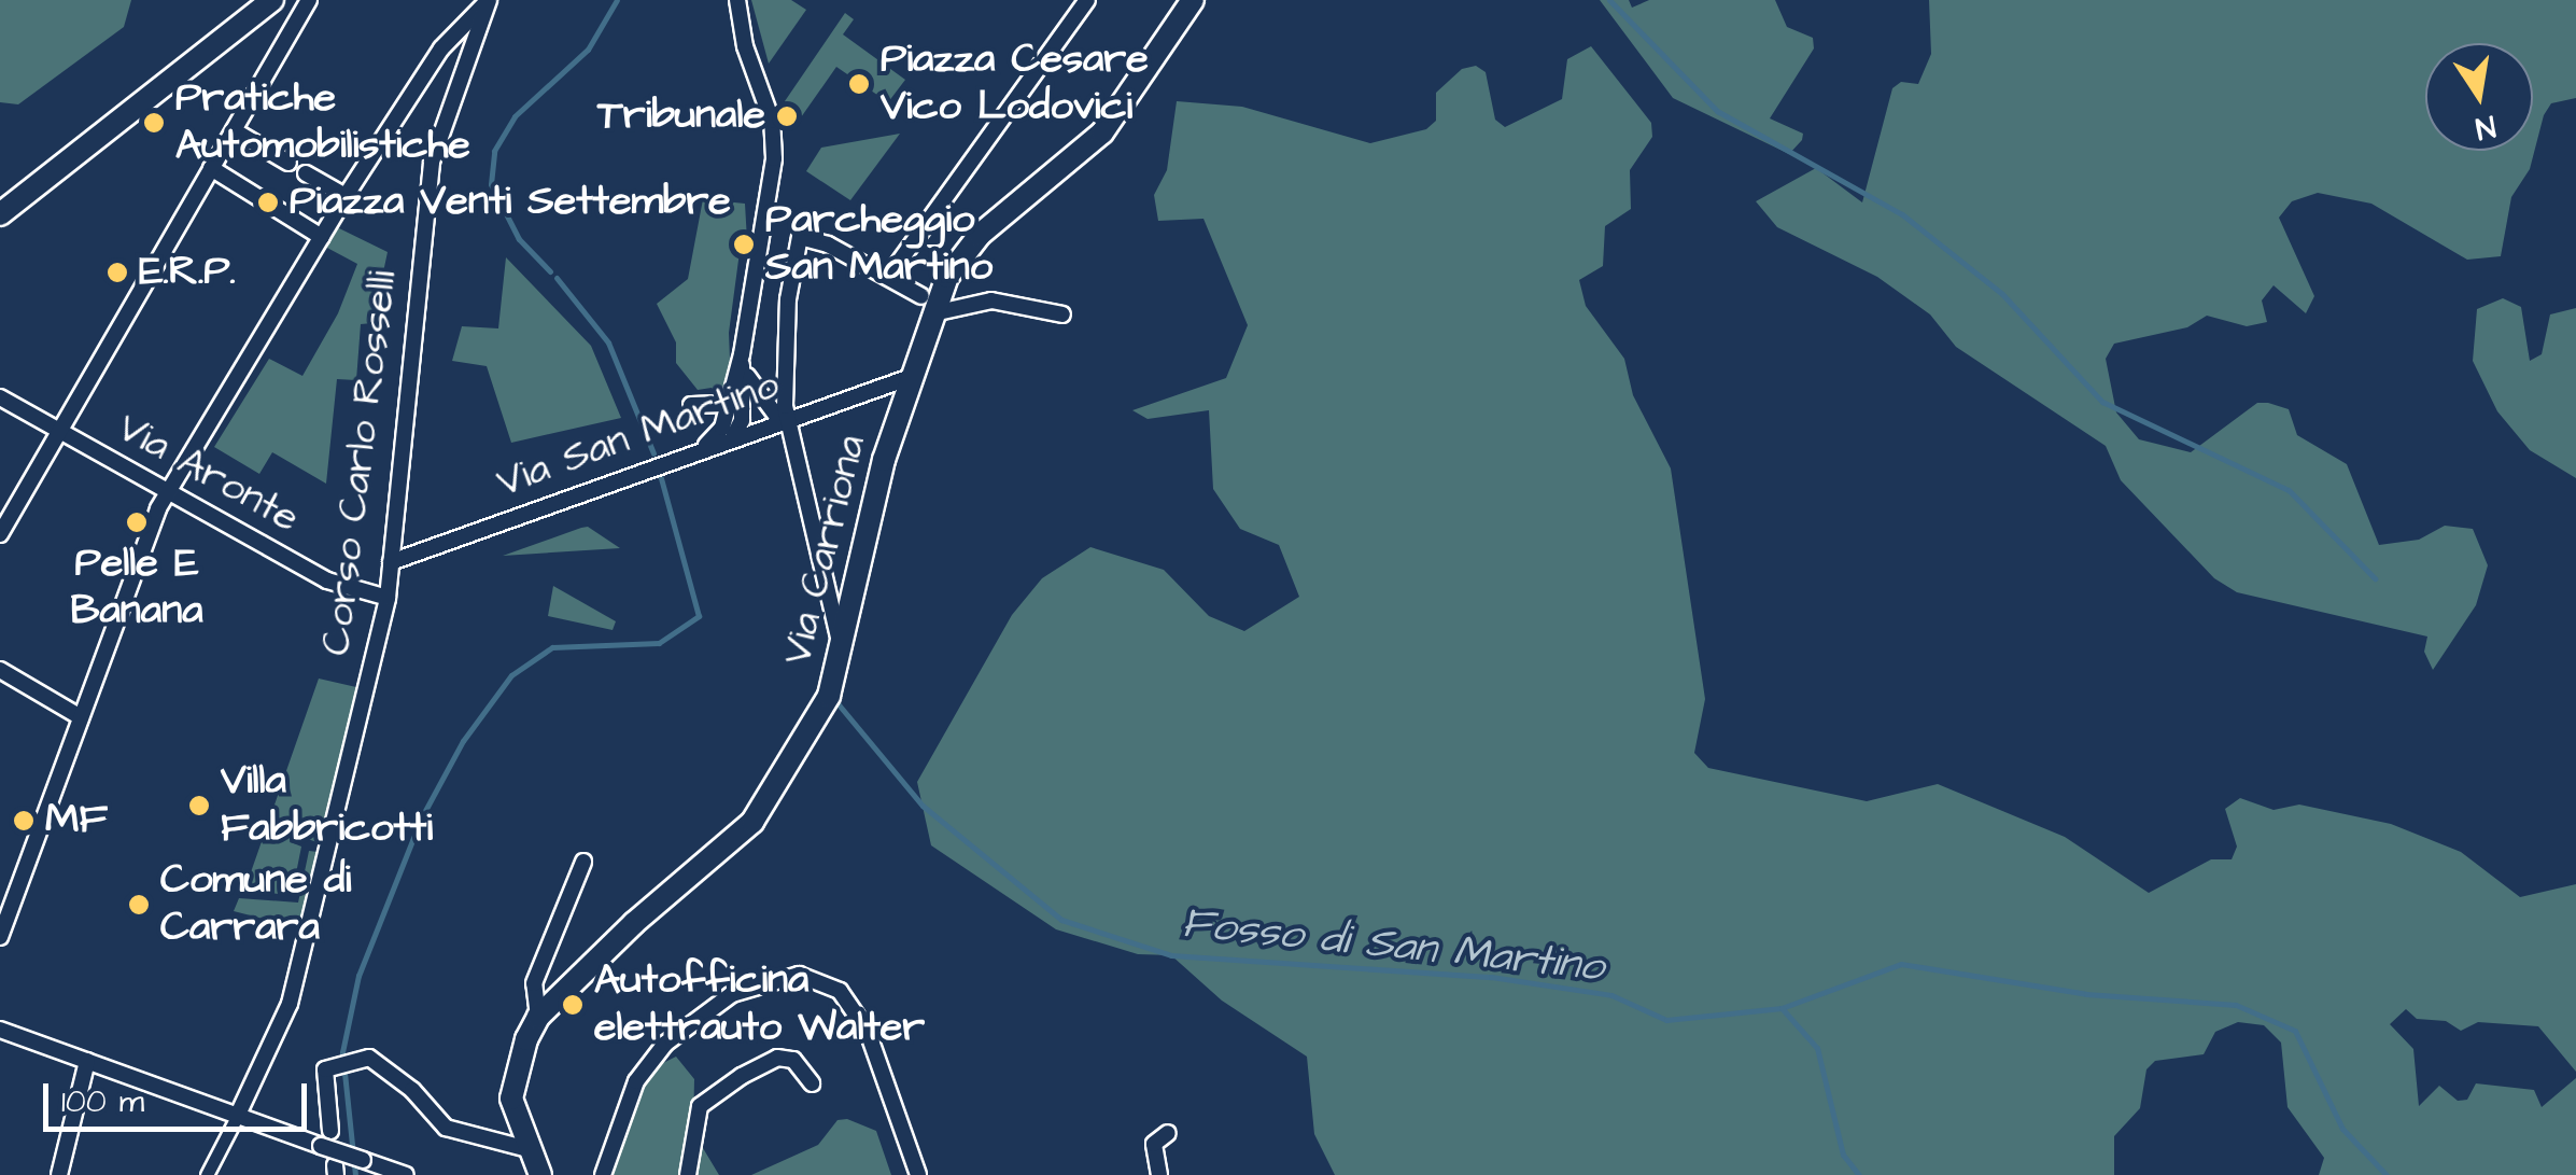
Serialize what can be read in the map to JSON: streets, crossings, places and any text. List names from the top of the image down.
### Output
{
  "streets": {
    "main road": ["Via Carriona"],
    "street": ["Via San Martino", "Corso Carlo Rosselli", "Via Aronte"]
  },
  "crossings": [
    ["Via San Martino", "Corso Carlo Rosselli"],
    ["Via San Martino", "Via Carriona"],
    ["Corso Carlo Rosselli", "Via Aronte"]
  ],
  "water": ["Fosso di San Martino"],
  "places": [
    "Piazza Cesare Vico Lodovici",
    "Tribunale",
    "Pratiche Automobilistiche",
    "Piazza Venti Settembre",
    "Parcheggio San Martino",
    "E.R.P.",
    "Pelle E Banana",
    "Villa Fabbricotti",
    "MF",
    "Comune di Carrara",
    "Autofficina elettrauto Walter"
  ],
  "scale_bar": "100 m",
  "north": "bottom"
}
